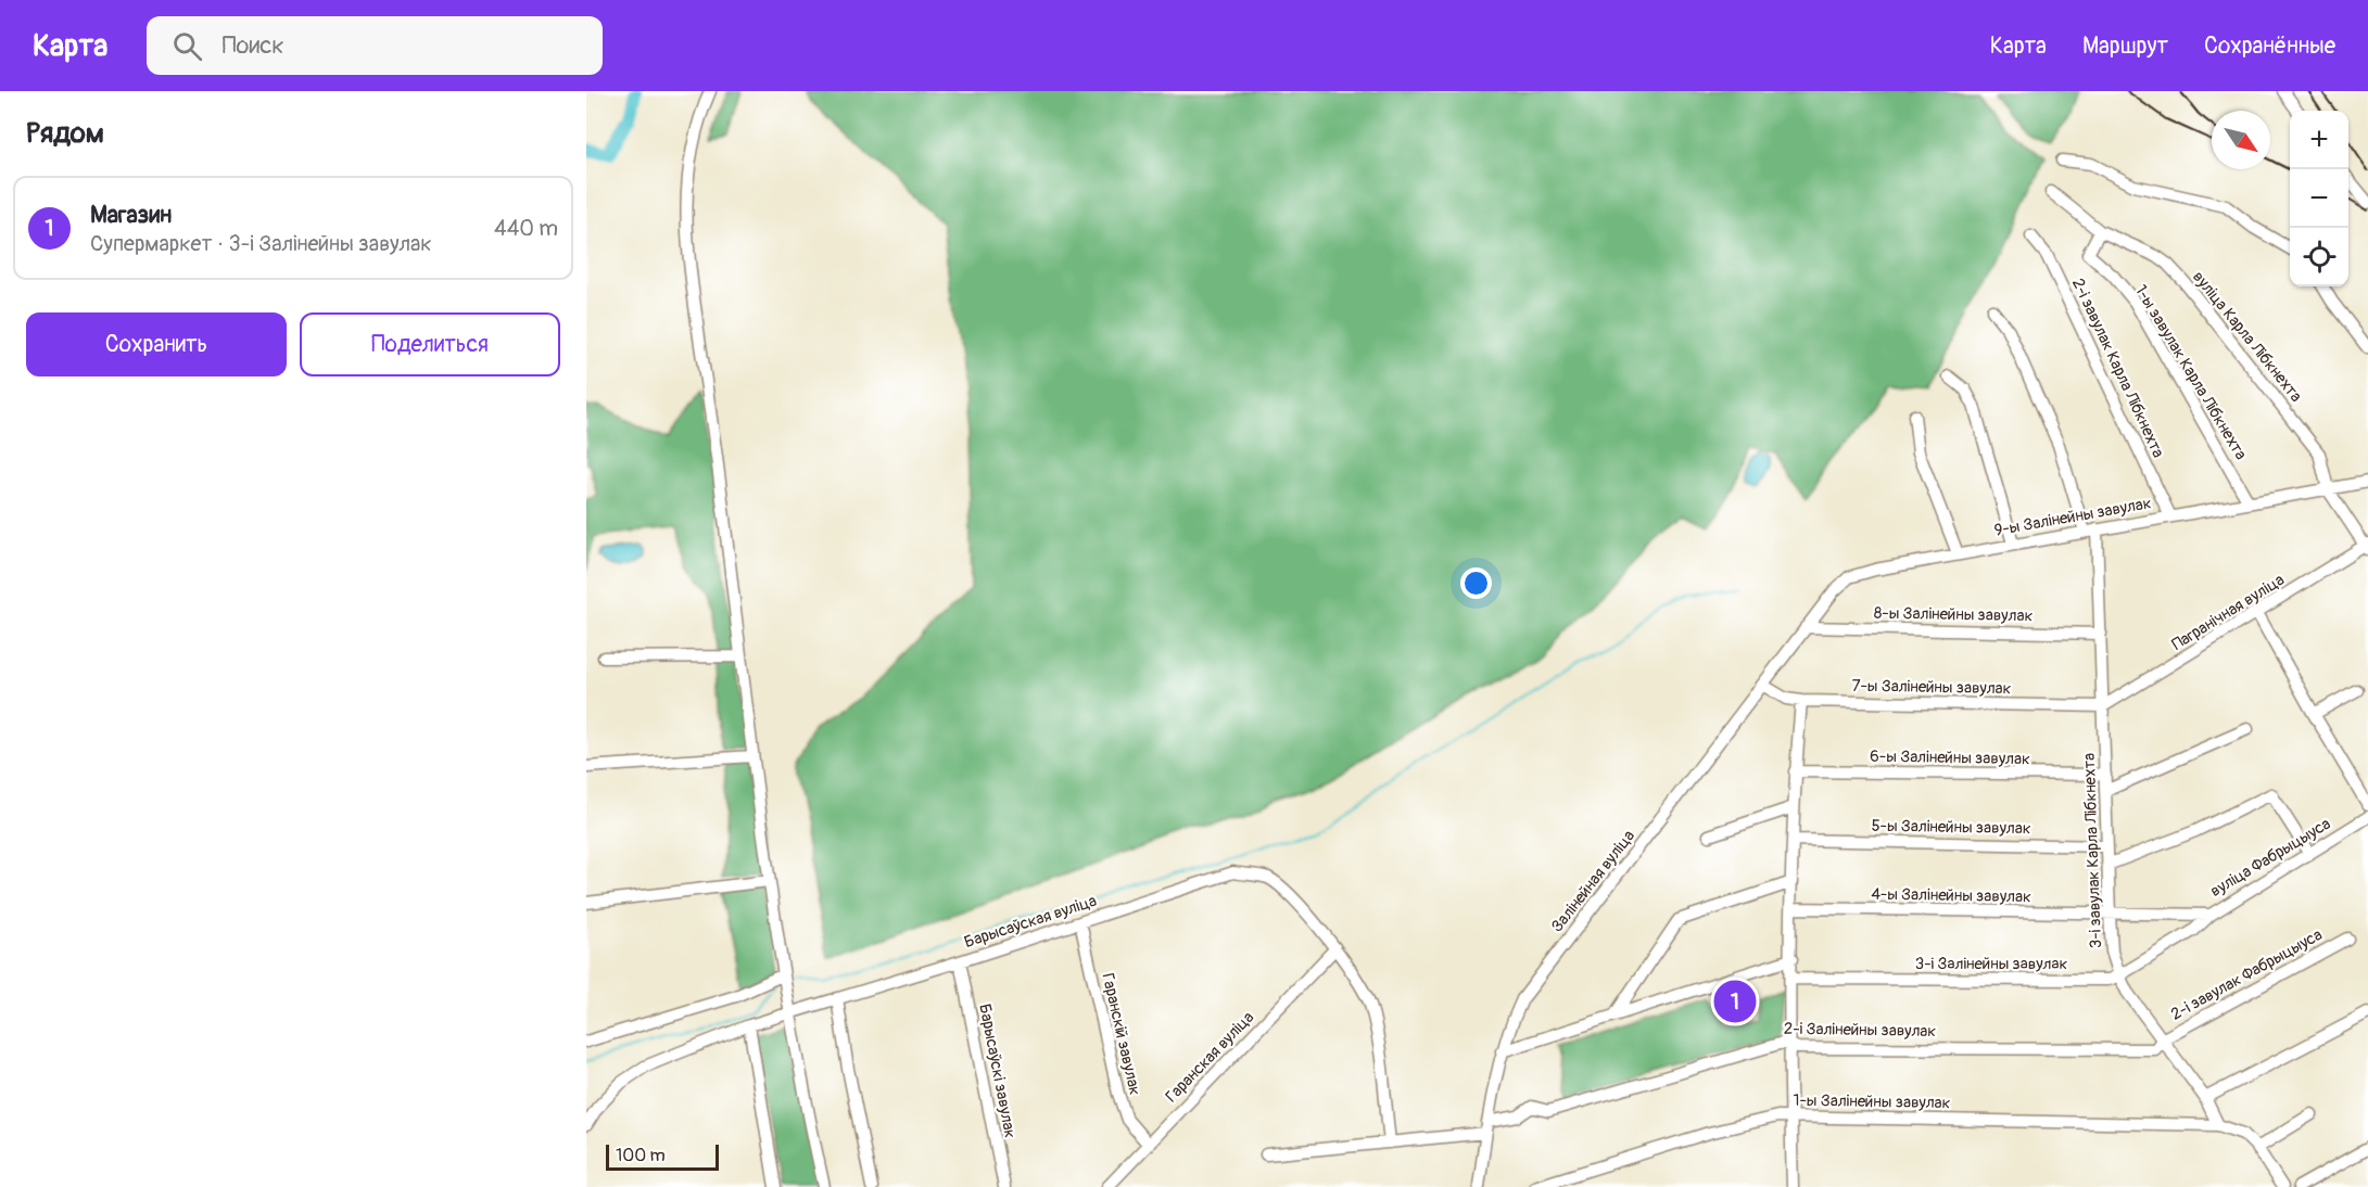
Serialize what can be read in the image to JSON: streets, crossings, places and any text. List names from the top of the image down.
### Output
{
  "streets": {
    "street": [
      "вуліца Карла Лібкнехта",
      "2-і завулак Карла Лібкнехта",
      "1-ы завулак Карла Лібкнехта",
      "9-ы Залінейны завулак",
      "Пагранічная вуліца",
      "8-ы Залінейны завулак",
      "7-ы Залінейны завулак",
      "6-ы Залінейны завулак",
      "5-ы Залінейны завулак",
      "3-і завулак Карла Лібкнехта",
      "вуліца Фабрыцыуса",
      "Залінейная вуліца",
      "4-ы Залінейны завулак",
      "Барысаўская вуліца",
      "3-і Залінейны завулак",
      "2-і завулак Фабрыцыуса",
      "2-і Залінейны завулак",
      "Гаранскій завулак",
      "Гаранская вуліца",
      "Барысаўскі завулак",
      "1-ы Залінейны завулак"
    ]
  },
  "crossings": [
    ["вуліца Карла Лібкнехта", "1-ы завулак Карла Лібкнехта"],
    ["вуліца Карла Лібкнехта", "9-ы Залінейны завулак"],
    ["вуліца Карла Лібкнехта", "Пагранічная вуліца"],
    ["2-і завулак Карла Лібкнехта", "9-ы Залінейны завулак"],
    ["1-ы завулак Карла Лібкнехта", "9-ы Залінейны завулак"],
    ["9-ы Залінейны завулак", "8-ы Залінейны завулак"],
    ["9-ы Залінейны завулак", "3-і завулак Карла Лібкнехта"],
    ["9-ы Залінейны завулак", "Залінейная вуліца"],
    ["Пагранічная вуліца", "7-ы Залінейны завулак"],
    ["Пагранічная вуліца", "3-і завулак Карла Лібкнехта"],
    ["8-ы Залінейны завулак", "3-і завулак Карла Лібкнехта"],
    ["8-ы Залінейны завулак", "Залінейная вуліца"],
    ["7-ы Залінейны завулак", "3-і завулак Карла Лібкнехта"],
    ["7-ы Залінейны завулак", "Залінейная вуліца"],
    ["6-ы Залінейны завулак", "3-і завулак Карла Лібкнехта"],
    ["5-ы Залінейны завулак", "3-і завулак Карла Лібкнехта"],
    ["3-і завулак Карла Лібкнехта", "вуліца Фабрыцыуса"],
    ["3-і завулак Карла Лібкнехта", "4-ы Залінейны завулак"],
    ["3-і завулак Карла Лібкнехта", "3-і Залінейны завулак"],
    ["3-і завулак Карла Лібкнехта", "2-і завулак Фабрыцыуса"],
    ["3-і завулак Карла Лібкнехта", "2-і Залінейны завулак"],
    ["3-і завулак Карла Лібкнехта", "1-ы Залінейны завулак"],
    ["вуліца Фабрыцыуса", "4-ы Залінейны завулак"],
    ["вуліца Фабрыцыуса", "3-і Залінейны завулак"],
    ["Залінейная вуліца", "2-і Залінейны завулак"],
    ["Барысаўская вуліца", "Гаранскій завулак"],
    ["Барысаўская вуліца", "Гаранская вуліца"],
    ["Барысаўская вуліца", "Барысаўскі завулак"],
    ["2-і завулак Фабрыцыуса", "2-і Залінейны завулак"],
    ["Гаранскій завулак", "Гаранская вуліца"]
  ],
  "scale_bar": "100 m",
  "north": "bottom right",
  "page": {
    "header": "Карта",
    "search": "Поиск",
    "nav": ["Карта", "Маршрут", "Сохранённые"],
    "heading": "Рядом",
    "map_buttons": ["+", "−"],
    "list": [
      {
        "mark": "1",
        "name": "Магазин",
        "note": "Супермаркет · 3-і Залінейны завулак",
        "value": "440 m"
      }
    ],
    "buttons": ["Сохранить", "Поделиться"],
    "pins": "1",
    "scale": "100 m"
  }
}
